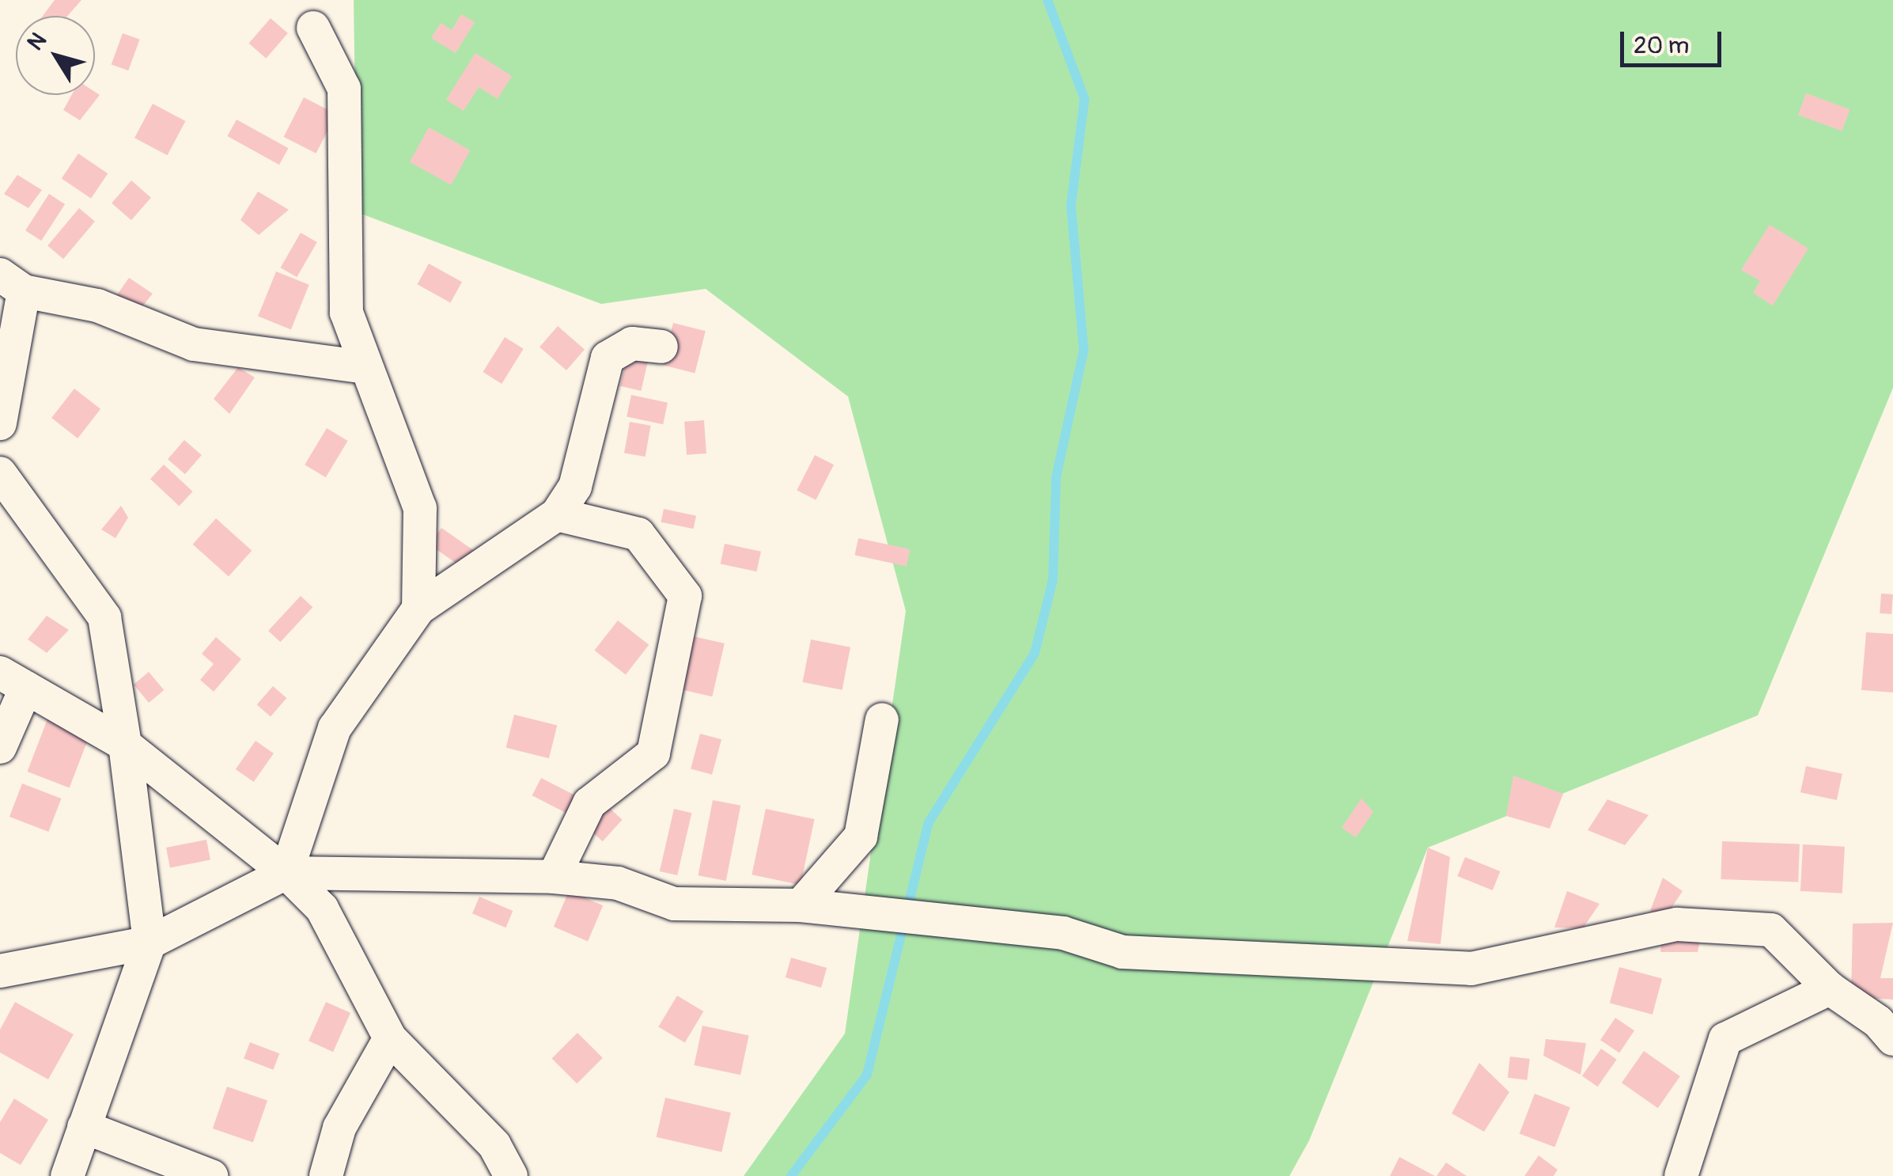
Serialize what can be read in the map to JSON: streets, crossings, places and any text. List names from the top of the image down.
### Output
{
  "scale_bar": "20 m",
  "north": "top left"
}
